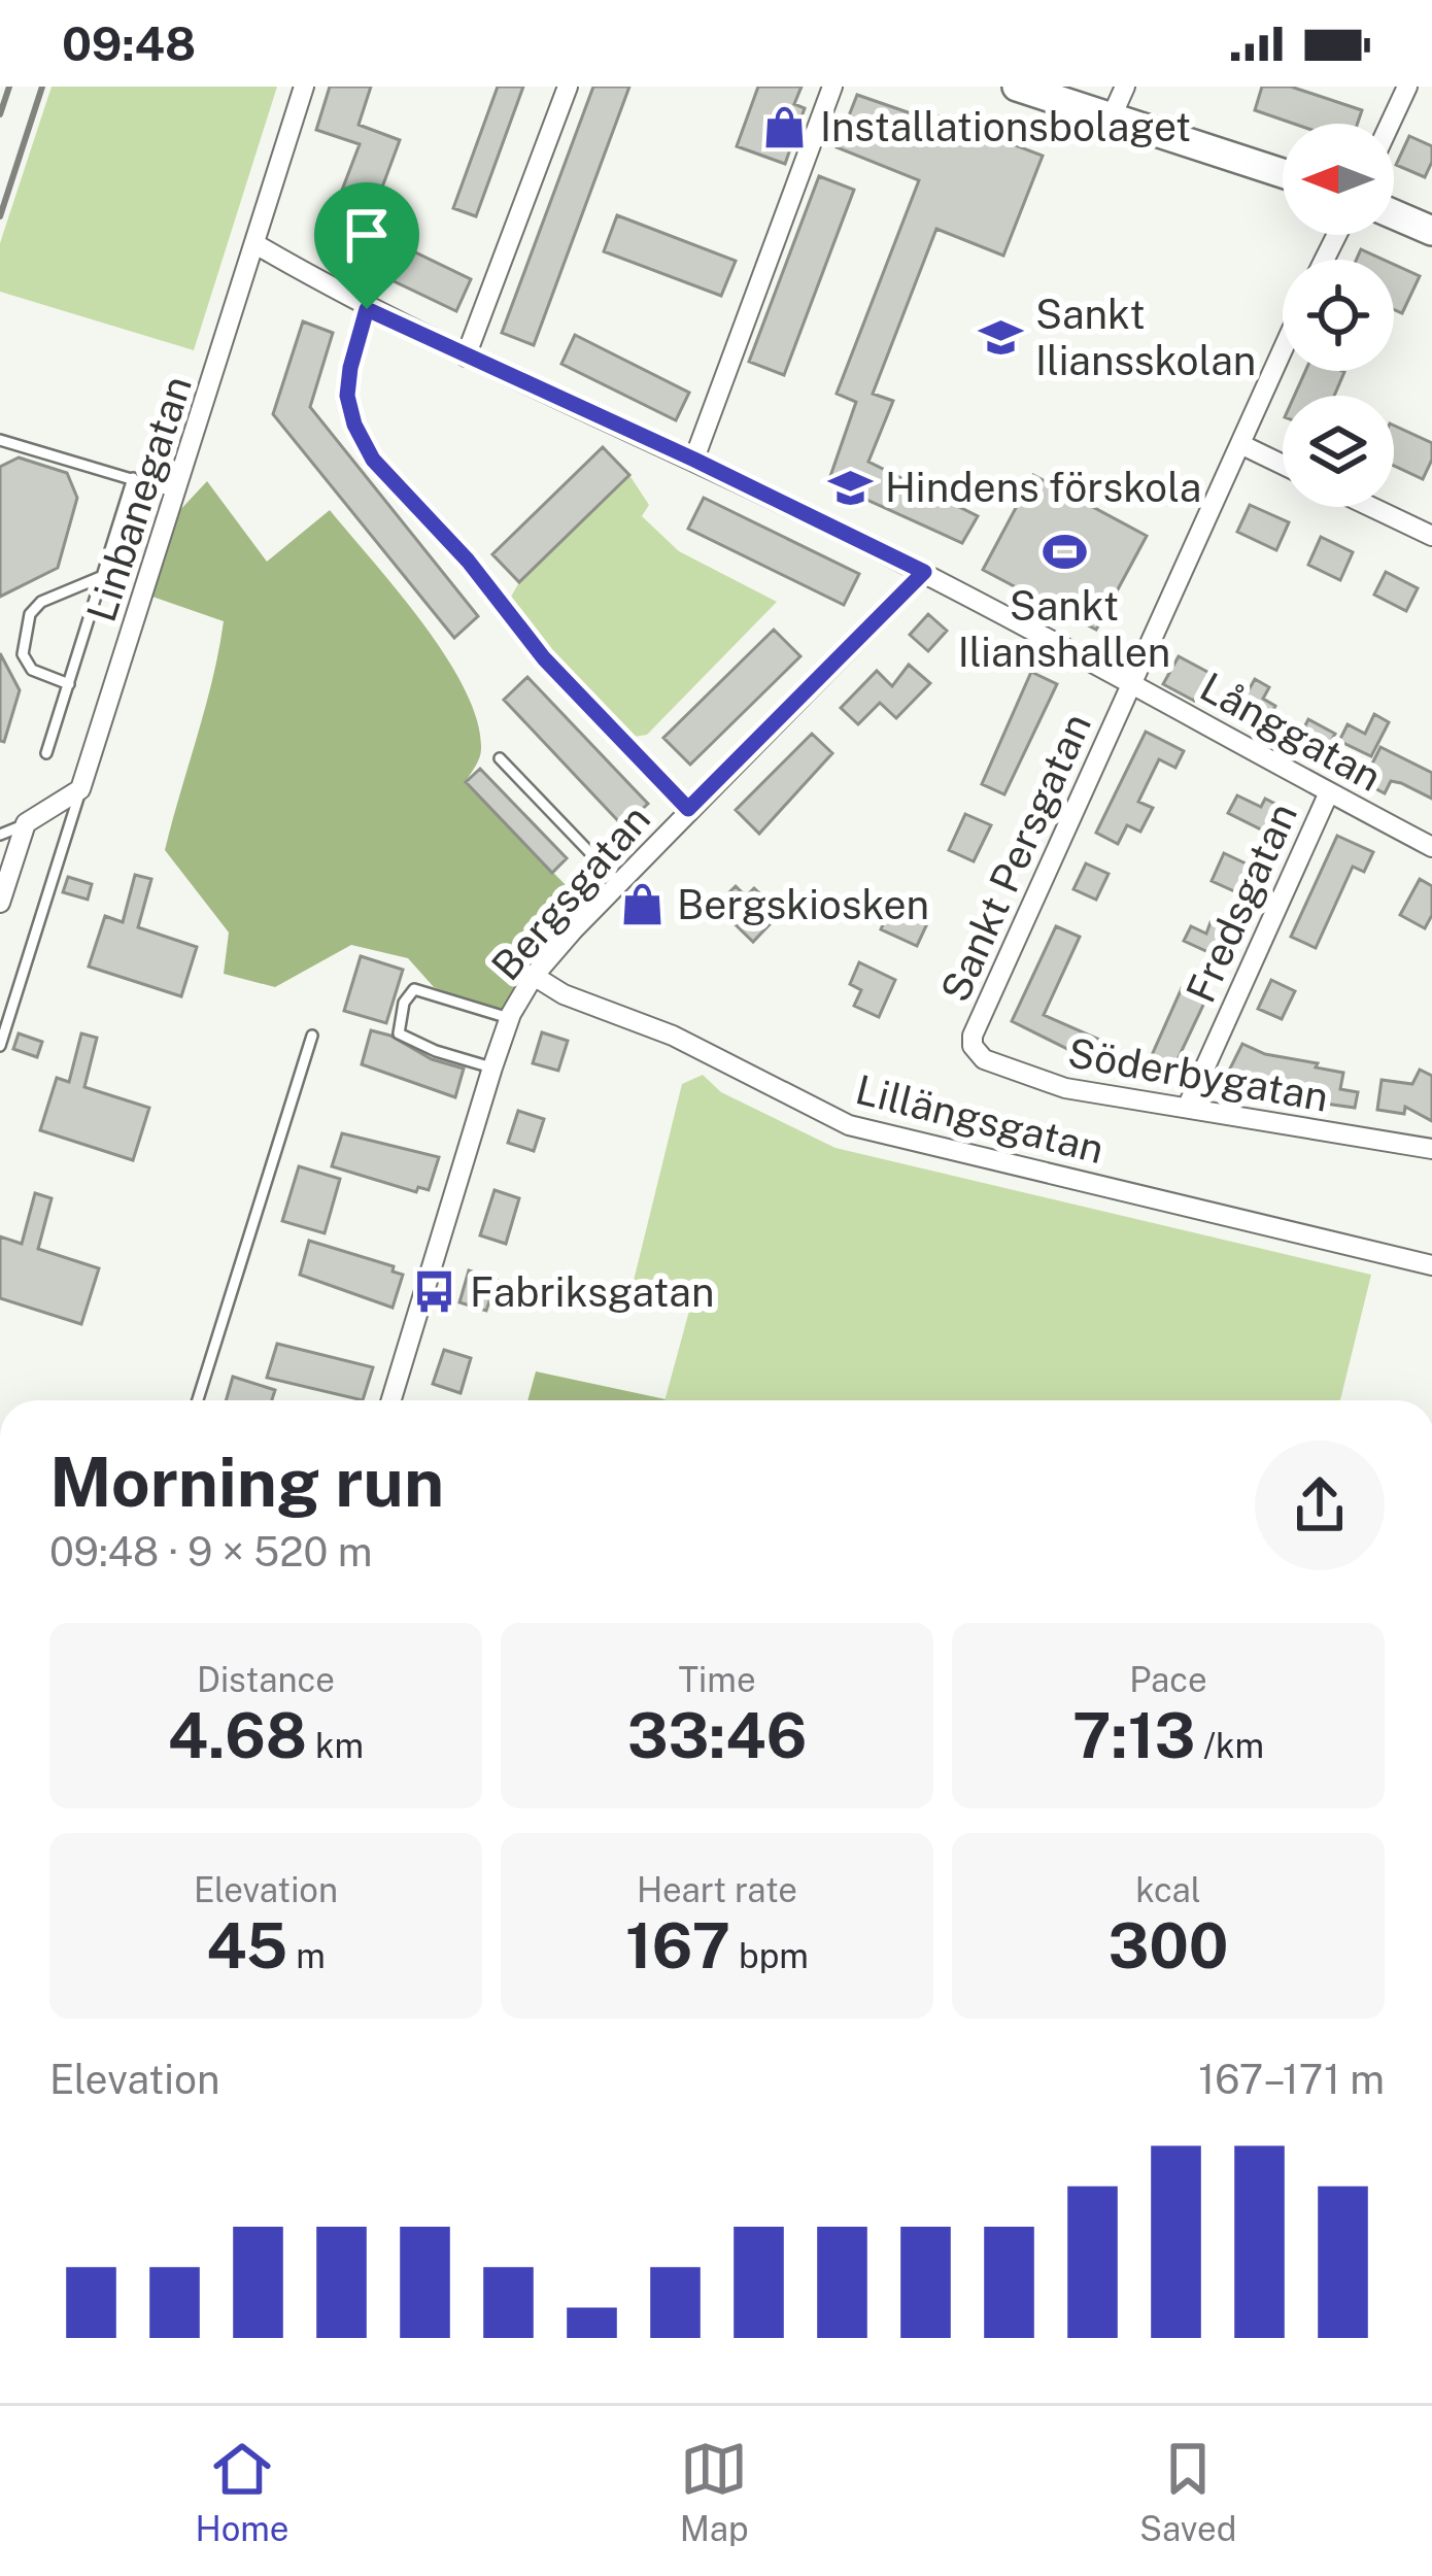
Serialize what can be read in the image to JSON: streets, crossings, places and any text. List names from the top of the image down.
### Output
{
  "streets": {
    "street": [
      "Linbanegatan",
      "Långgatan",
      "Sankt Persgatan",
      "Bergsgatan",
      "Fredsgatan",
      "Söderbygatan",
      "Lillängsgatan"
    ]
  },
  "crossings": [
    ["Linbanegatan", "Långgatan"],
    ["Långgatan", "Sankt Persgatan"],
    ["Långgatan", "Bergsgatan"],
    ["Långgatan", "Fredsgatan"],
    ["Sankt Persgatan", "Söderbygatan"],
    ["Bergsgatan", "Lillängsgatan"],
    ["Fredsgatan", "Söderbygatan"]
  ],
  "places": {
    "shop": ["Installationsbolaget", "Bergskiosken"],
    "school or university": ["Sankt Iliansskolan", "Hindens förskola"],
    "sports": ["Sankt Ilianshallen"],
    "bus stop": ["Fabriksgatan"]
  },
  "north": "left",
  "page": {
    "status": "09:48",
    "heading": ["Morning run", "09:48 · 9 × 520 m"],
    "stats": [
      ["Distance", "4.68 km"],
      ["Time", "33:46"],
      ["Pace", "7:13 /km"],
      ["Elevation", "45 m"],
      ["Heart rate", "167 bpm"],
      ["kcal", "300"]
    ],
    "chart": ["Elevation", "167–171 m"],
    "tabs": ["Home", "Map", "Saved"]
  }
}
